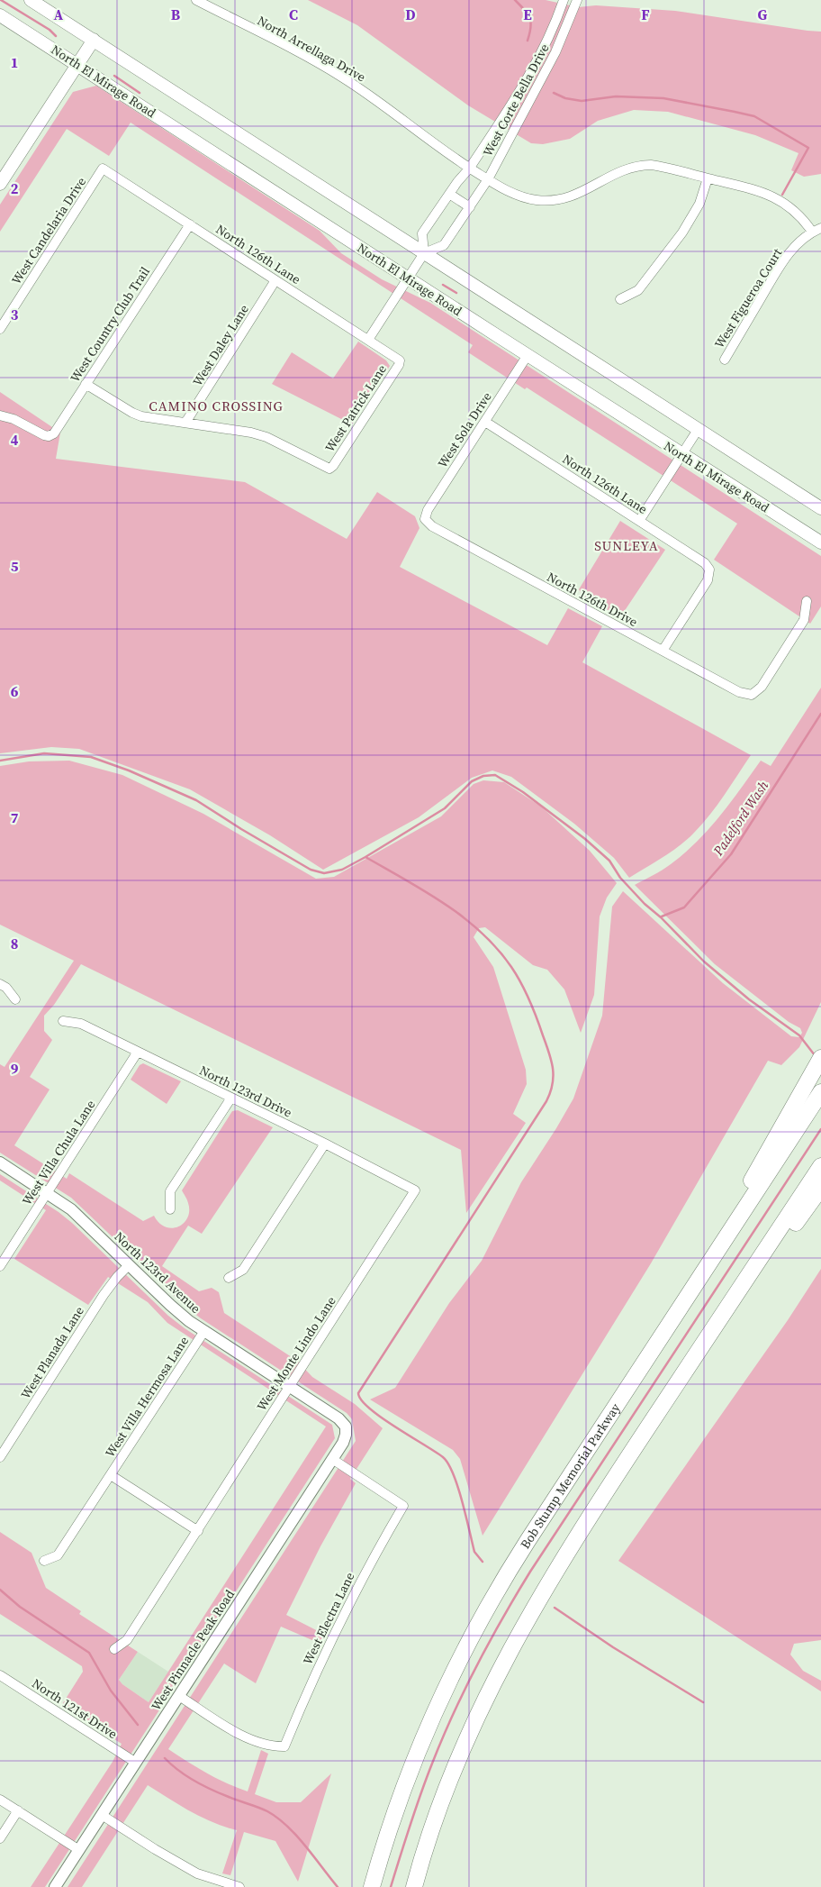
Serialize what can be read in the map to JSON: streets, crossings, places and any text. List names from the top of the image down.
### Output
{
  "streets": {
    "highway": ["Bob Stump Memorial Parkway"],
    "main road": ["North El Mirage Road"],
    "street": [
      "North Arrellaga Drive",
      "West Corte Bella Drive",
      "West Candelaria Drive",
      "North 126th Lane",
      "West Figueroa Court",
      "West Country Club Trail",
      "West Daley Lane",
      "West Patrick Lane",
      "West Sola Drive",
      "North 126th Drive",
      "North 123rd Drive",
      "West Villa Chula Lane",
      "North 123rd Avenue",
      "West Planada Lane",
      "West Monte Lindo Lane",
      "West Villa Hermosa Lane",
      "West Electra Lane",
      "West Pinnacle Peak Road",
      "North 121st Drive"
    ]
  },
  "crossings": [
    ["North Arrellaga Drive", "West Corte Bella Drive"],
    ["North Arrellaga Drive", "West Figueroa Court"],
    ["North El Mirage Road", "West Sola Drive"],
    ["West Candelaria Drive", "North 126th Lane"],
    ["North 126th Lane", "West Country Club Trail"],
    ["North 126th Lane", "West Daley Lane"],
    ["North 126th Lane", "West Patrick Lane"],
    ["North 126th Lane", "West Sola Drive"],
    ["North 126th Lane", "North 126th Drive"],
    ["West Daley Lane", "West Patrick Lane"],
    ["West Sola Drive", "North 126th Drive"],
    ["North 123rd Drive", "West Villa Chula Lane"],
    ["North 123rd Drive", "West Monte Lindo Lane"],
    ["West Villa Chula Lane", "North 123rd Avenue"],
    ["North 123rd Avenue", "West Planada Lane"],
    ["North 123rd Avenue", "West Monte Lindo Lane"],
    ["North 123rd Avenue", "West Villa Hermosa Lane"],
    ["North 123rd Avenue", "West Pinnacle Peak Road"],
    ["West Electra Lane", "West Pinnacle Peak Road"],
    ["West Pinnacle Peak Road", "North 121st Drive"]
  ],
  "districts": ["CAMINO CROSSING", "SUNLEYA"],
  "water": ["Padelford Wash"],
  "grid": {
    "columns": [
      "A",
      "B",
      "C",
      "D",
      "E",
      "F",
      "G"
    ],
    "rows": [
      "1",
      "2",
      "3",
      "4",
      "5",
      "6",
      "7",
      "8",
      "9"
    ]
  }
}
